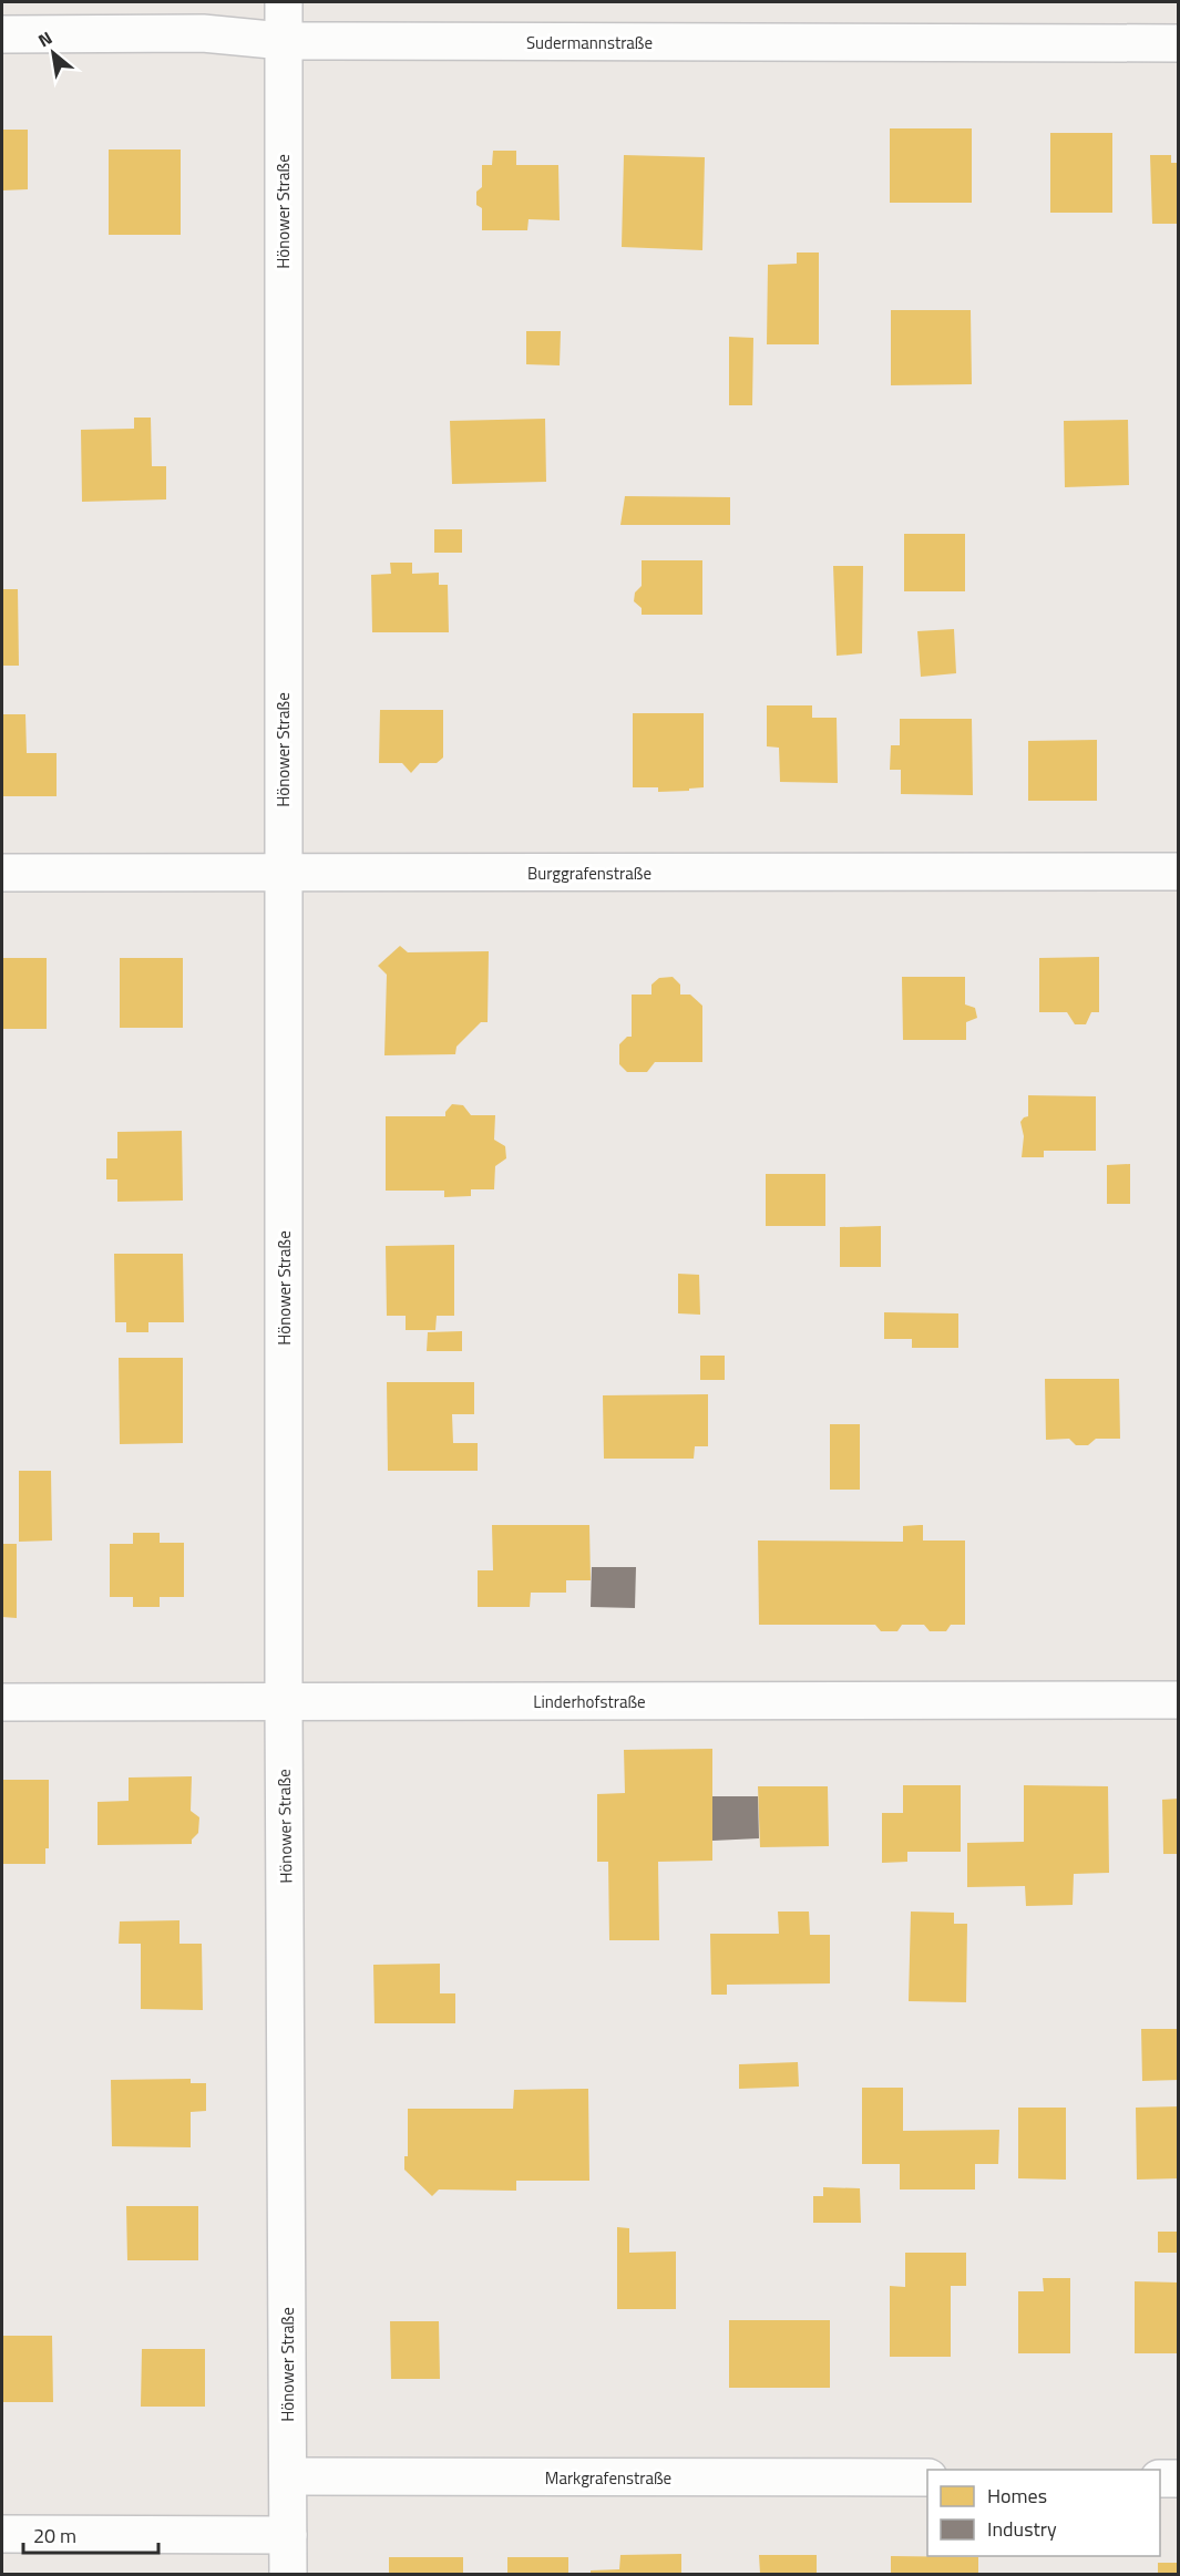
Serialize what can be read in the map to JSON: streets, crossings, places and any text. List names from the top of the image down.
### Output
{
  "streets": {
    "street": [
      "Sudermannstraße",
      "Hönower Straße",
      "Burggrafenstraße",
      "Linderhofstraße",
      "Markgrafenstraße"
    ]
  },
  "crossings": [
    ["Sudermannstraße", "Hönower Straße"],
    ["Hönower Straße", "Burggrafenstraße"],
    ["Hönower Straße", "Linderhofstraße"],
    ["Hönower Straße", "Markgrafenstraße"]
  ],
  "legend": ["Homes", "Industry"],
  "scale_bar": "20 m",
  "north": "top left"
}
